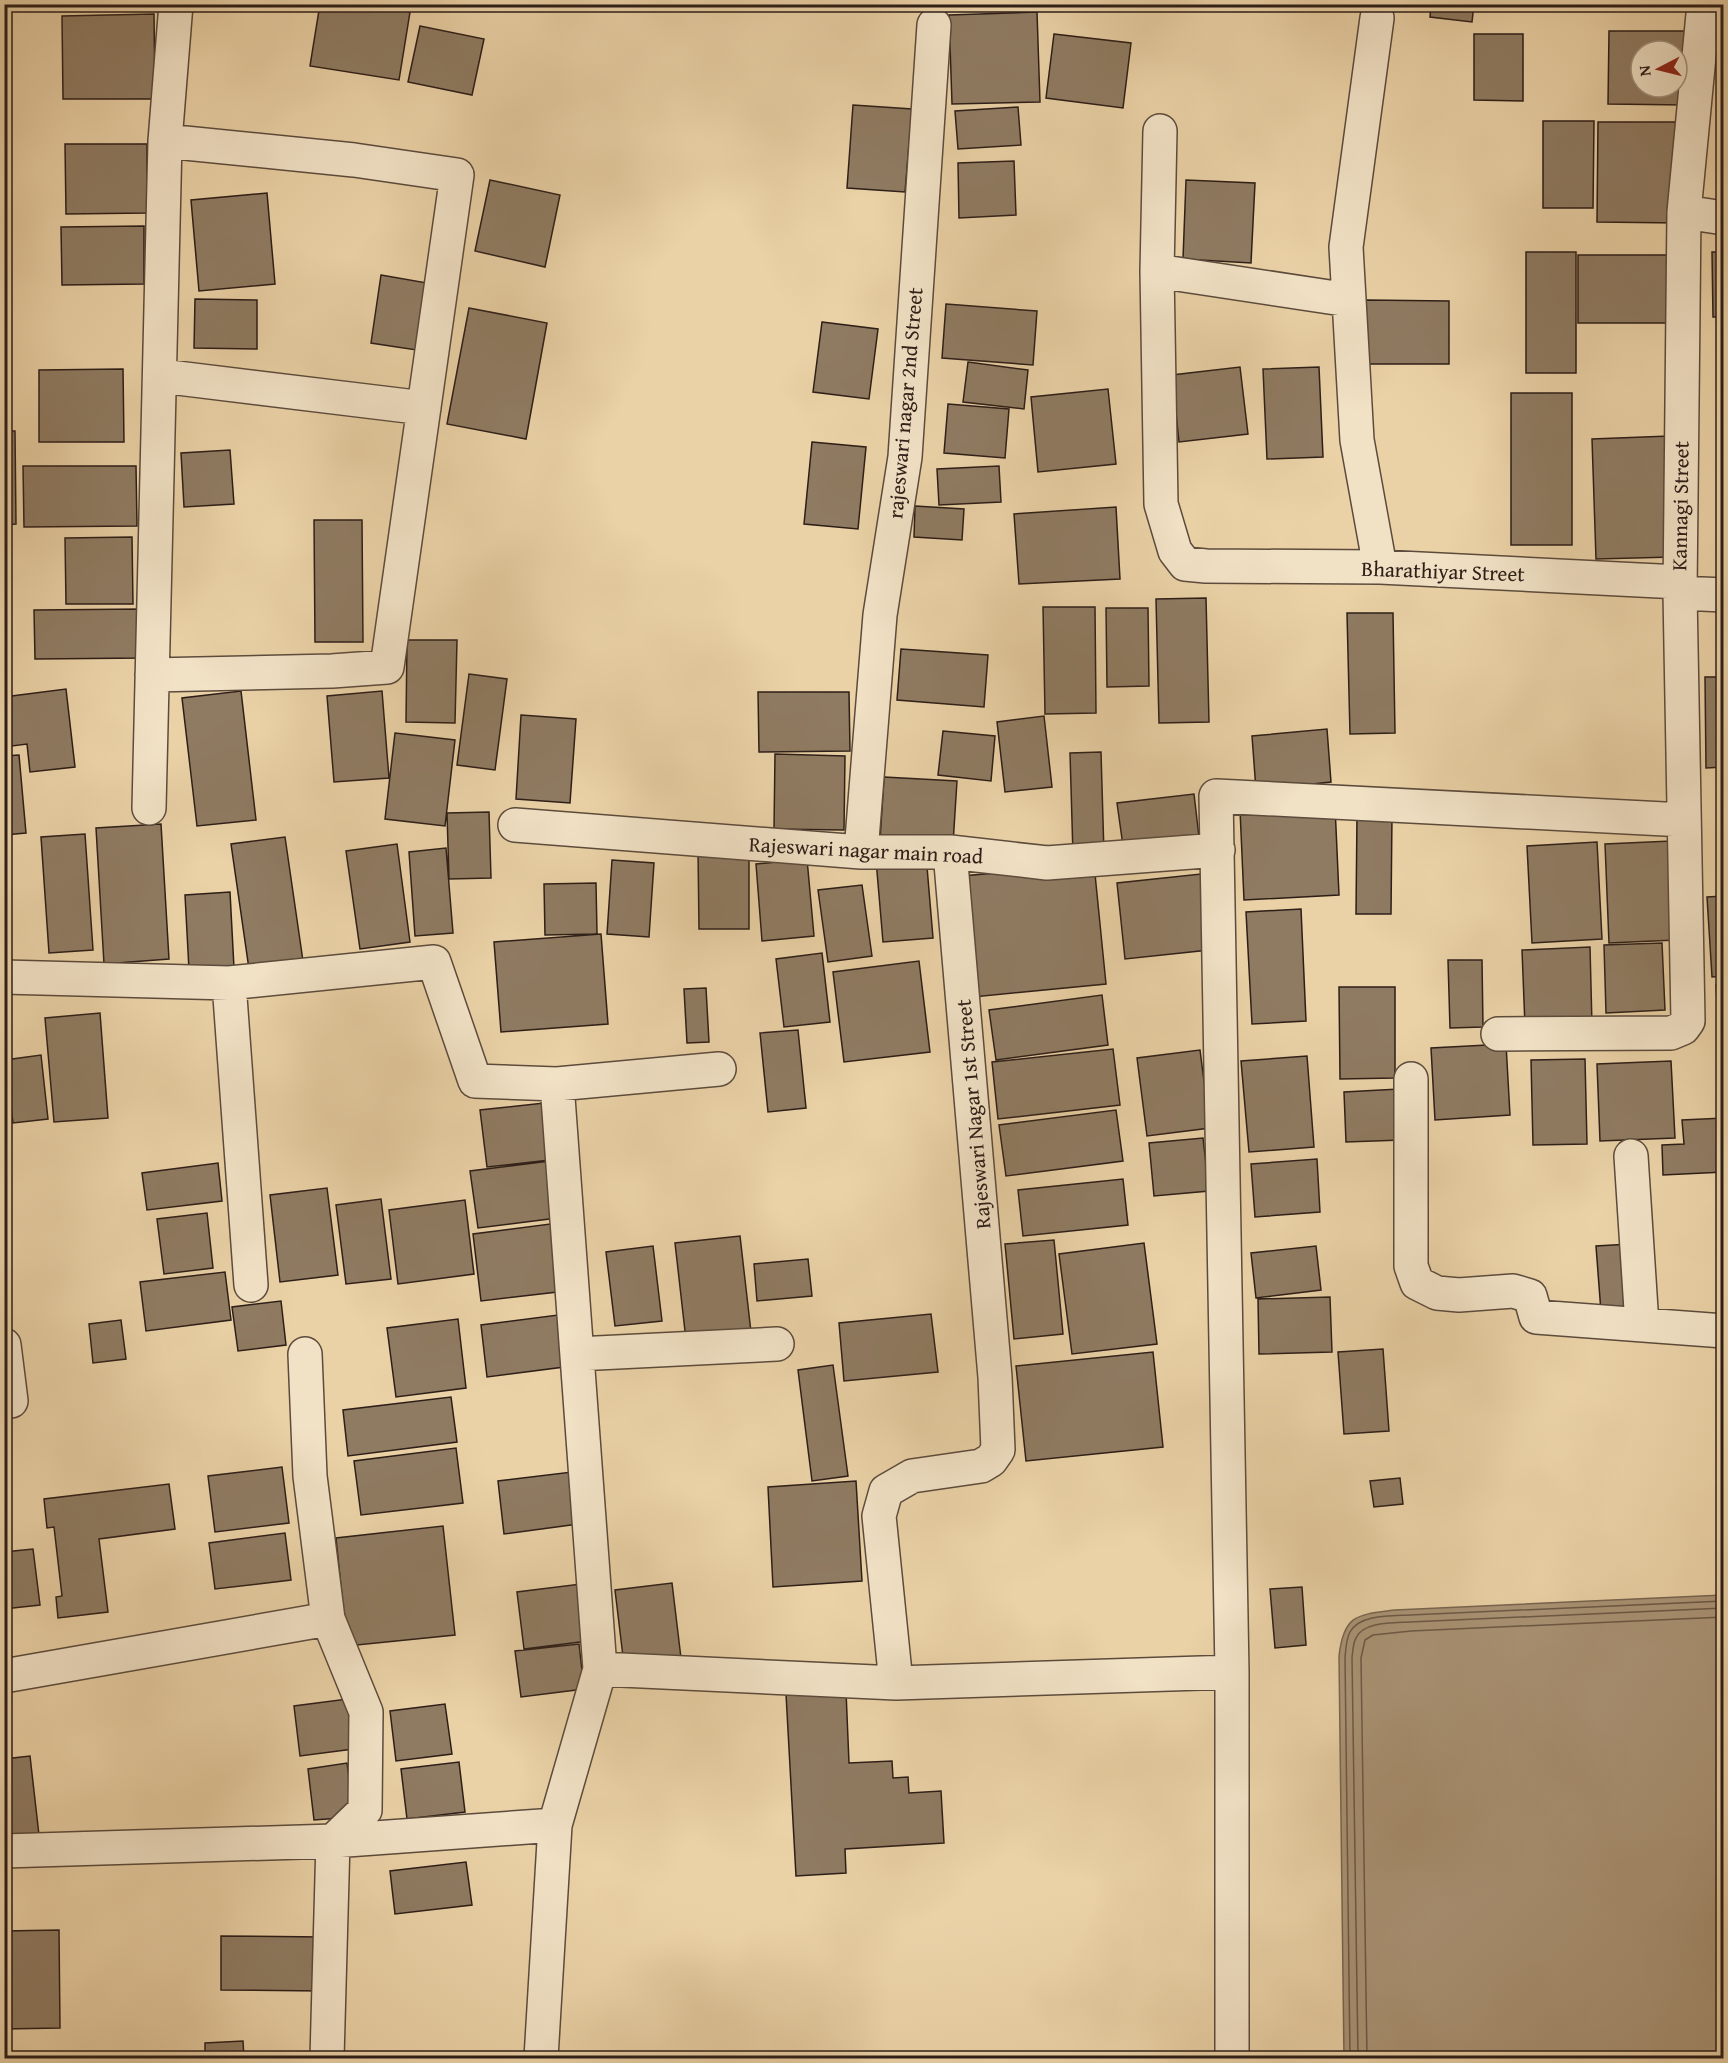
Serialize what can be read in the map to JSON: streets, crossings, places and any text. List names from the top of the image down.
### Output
{
  "streets": {
    "street": [
      "rajeswari nagar 2nd Street",
      "Kannagi Street",
      "Bharathiyar Street",
      "Rajeswari nagar main road",
      "Rajeswari Nagar 1st Street"
    ]
  },
  "crossings": [
    ["rajeswari nagar 2nd Street", "Rajeswari nagar main road"],
    ["Kannagi Street", "Bharathiyar Street"],
    ["Rajeswari nagar main road", "Rajeswari Nagar 1st Street"]
  ],
  "north": "left"
}
